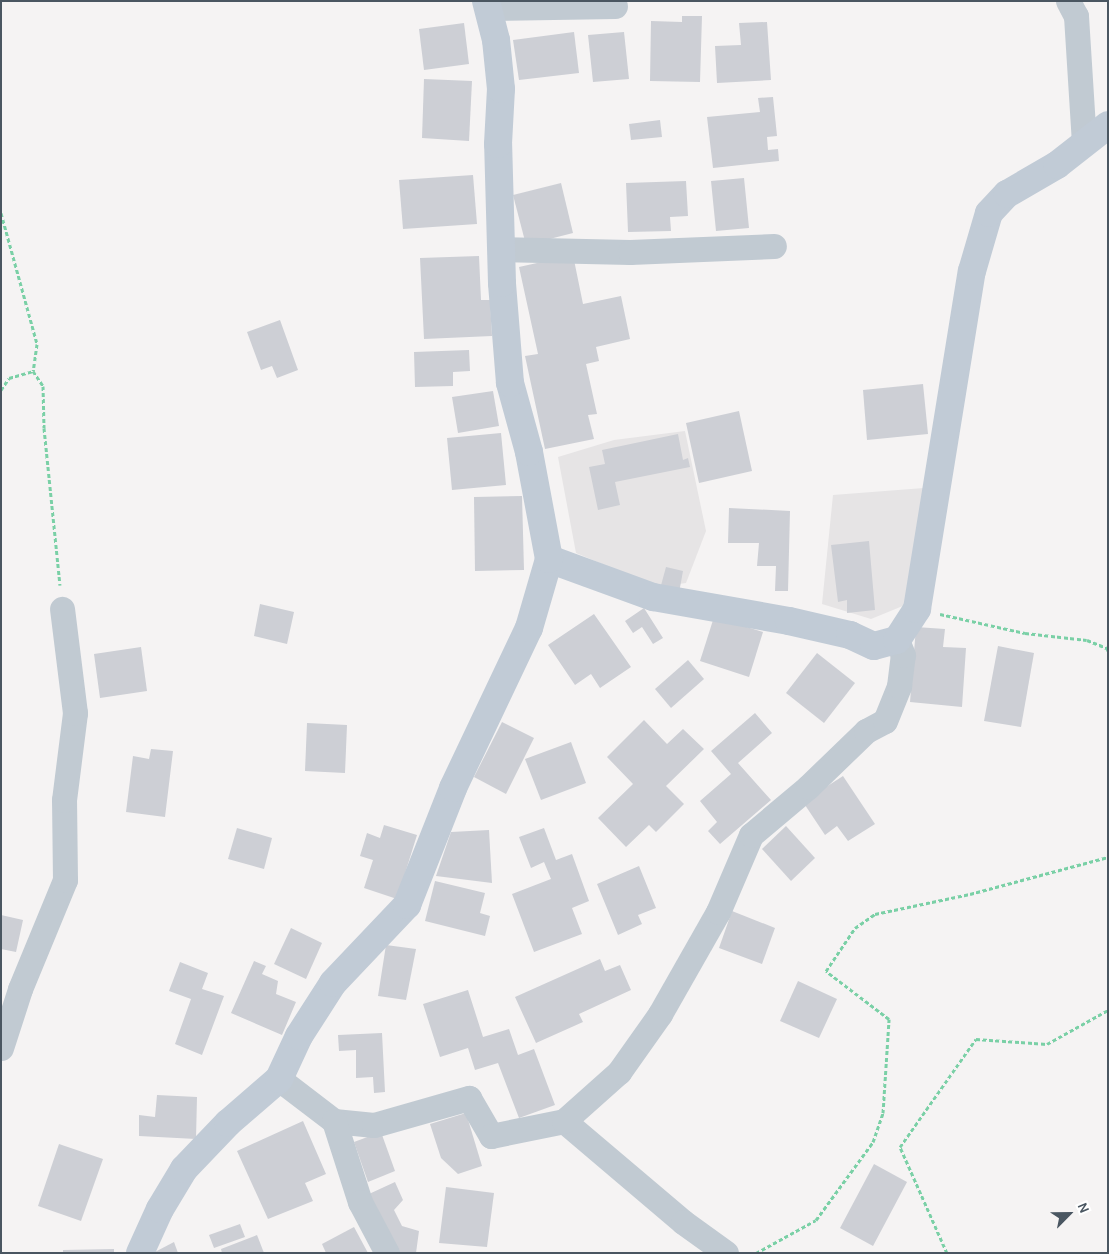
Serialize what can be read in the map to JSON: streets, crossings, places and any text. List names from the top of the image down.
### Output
{
  "north": "top right"
}
